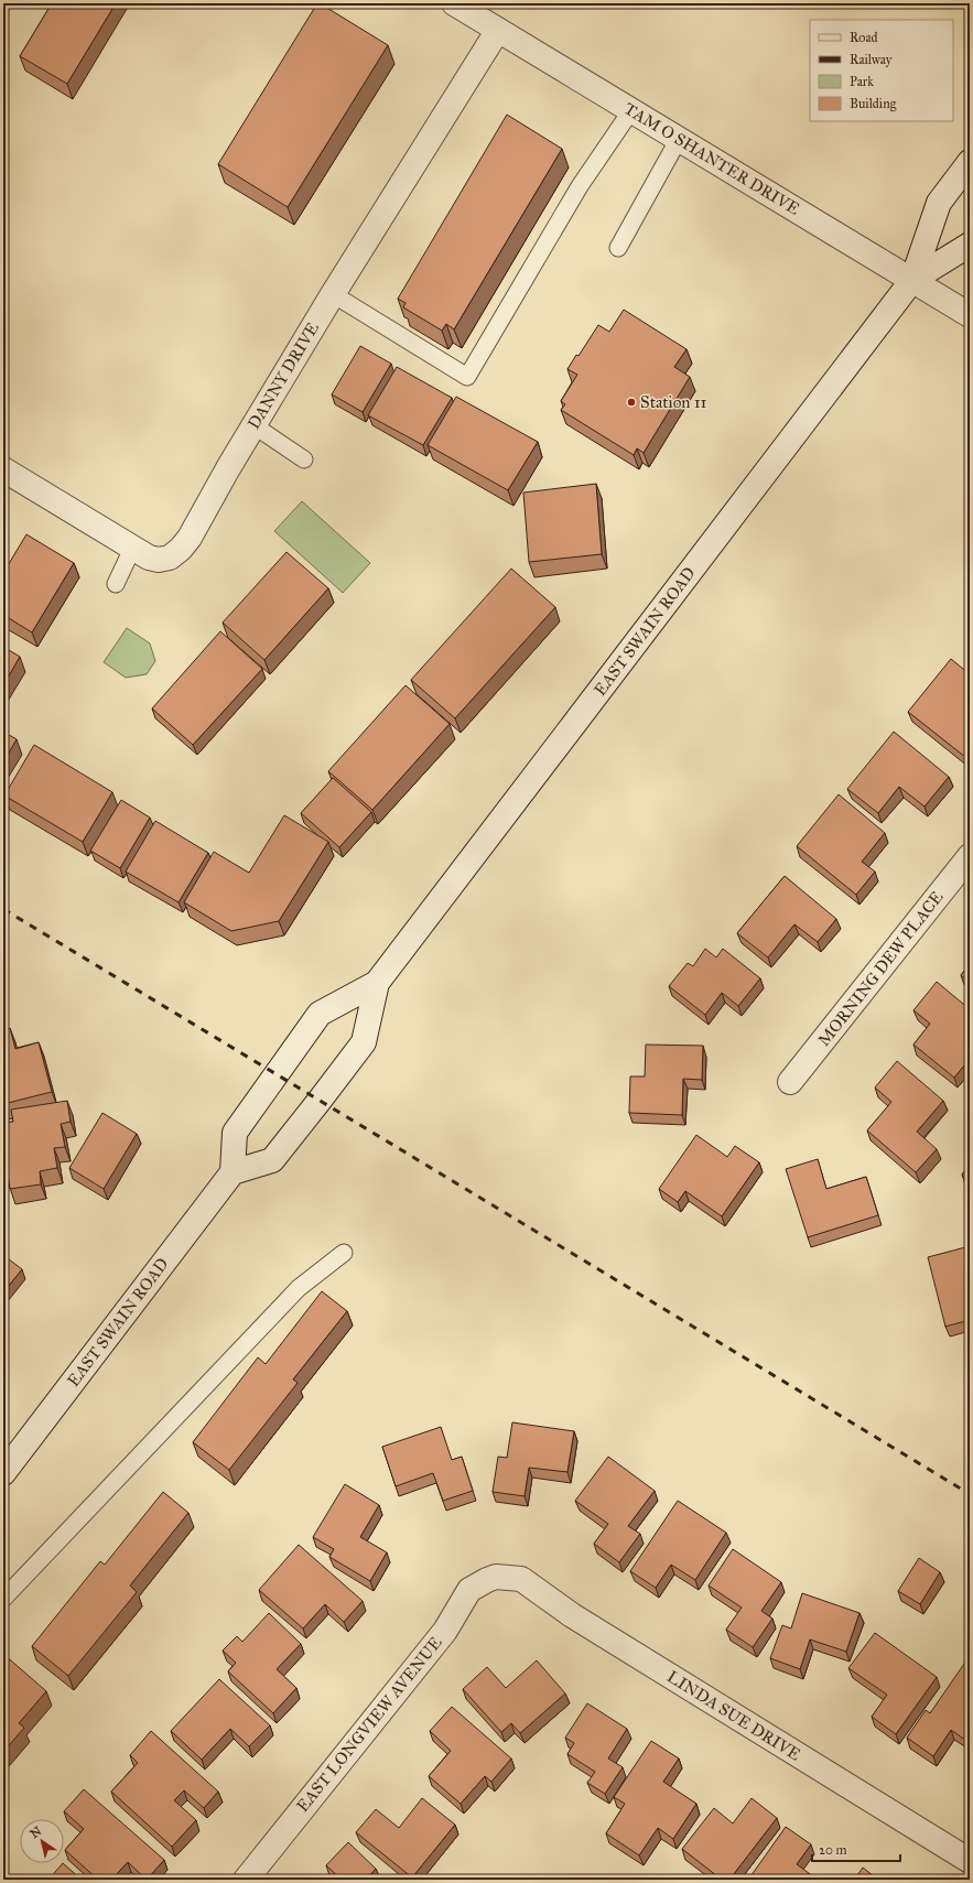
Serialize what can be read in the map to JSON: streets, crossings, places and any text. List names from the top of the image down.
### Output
{
  "streets": {
    "street": [
      "TAM O SHANTER DRIVE",
      "DANNY DRIVE",
      "EAST SWAIN ROAD",
      "MORNING DEW PLACE",
      "LINDA SUE DRIVE",
      "EAST LONGVIEW AVENUE"
    ]
  },
  "crossings": [
    ["TAM O SHANTER DRIVE", "DANNY DRIVE"],
    ["TAM O SHANTER DRIVE", "EAST SWAIN ROAD"],
    ["LINDA SUE DRIVE", "EAST LONGVIEW AVENUE"]
  ],
  "places": ["Station 11"],
  "legend": [
    "Road",
    "Railway",
    "Park",
    "Building"
  ],
  "scale_bar": "20 m",
  "north": "top left"
}
